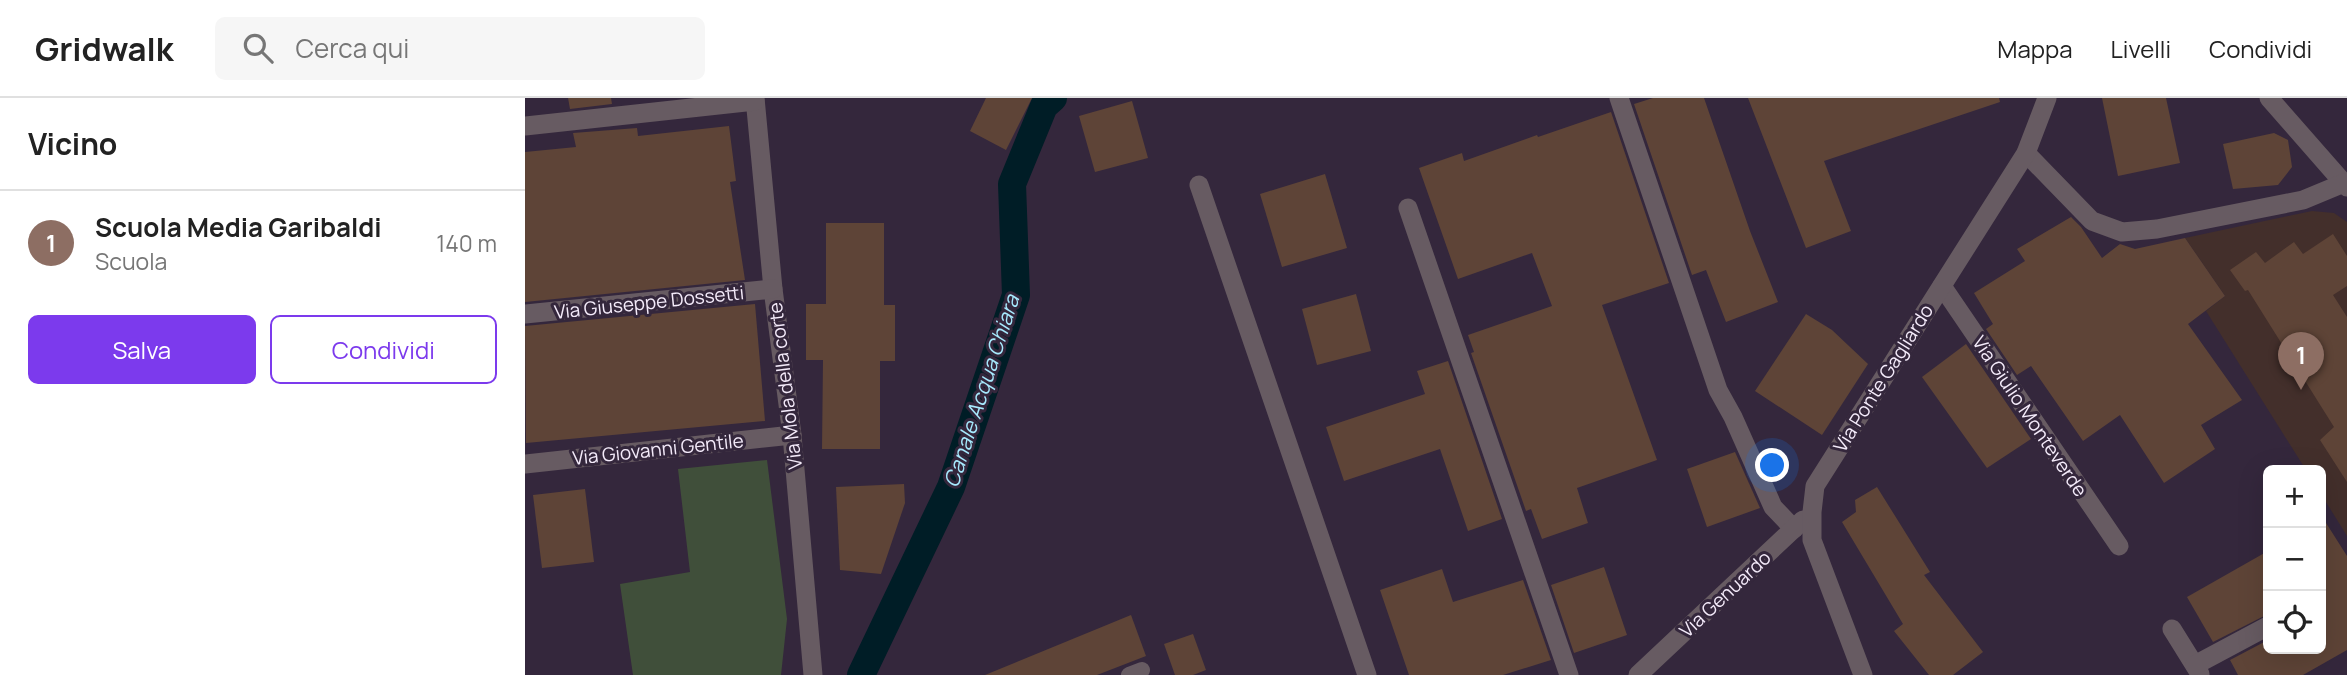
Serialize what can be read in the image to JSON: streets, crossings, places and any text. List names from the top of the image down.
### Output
{
  "streets": {
    "street": [
      "Via Giuseppe Dossetti",
      "Via Ponte Gagliardo",
      "Via Mola della corte",
      "Via Giulio Monteverde",
      "Via Giovanni Gentile",
      "Via Genuardo"
    ]
  },
  "crossings": [
    ["Via Giuseppe Dossetti", "Via Mola della corte"],
    ["Via Ponte Gagliardo", "Via Giulio Monteverde"],
    ["Via Ponte Gagliardo", "Via Genuardo"],
    ["Via Mola della corte", "Via Giovanni Gentile"]
  ],
  "water": ["Canale Acqua Chiara"],
  "page": {
    "header": "Gridwalk",
    "search": "Cerca qui",
    "nav": ["Mappa", "Livelli", "Condividi"],
    "heading": "Vicino",
    "list": [
      {
        "mark": "1",
        "name": "Scuola Media Garibaldi",
        "note": "Scuola",
        "value": "140 m"
      }
    ],
    "buttons": ["Salva", "Condividi"],
    "pins": "1",
    "map_buttons": ["+", "−"]
  }
}
